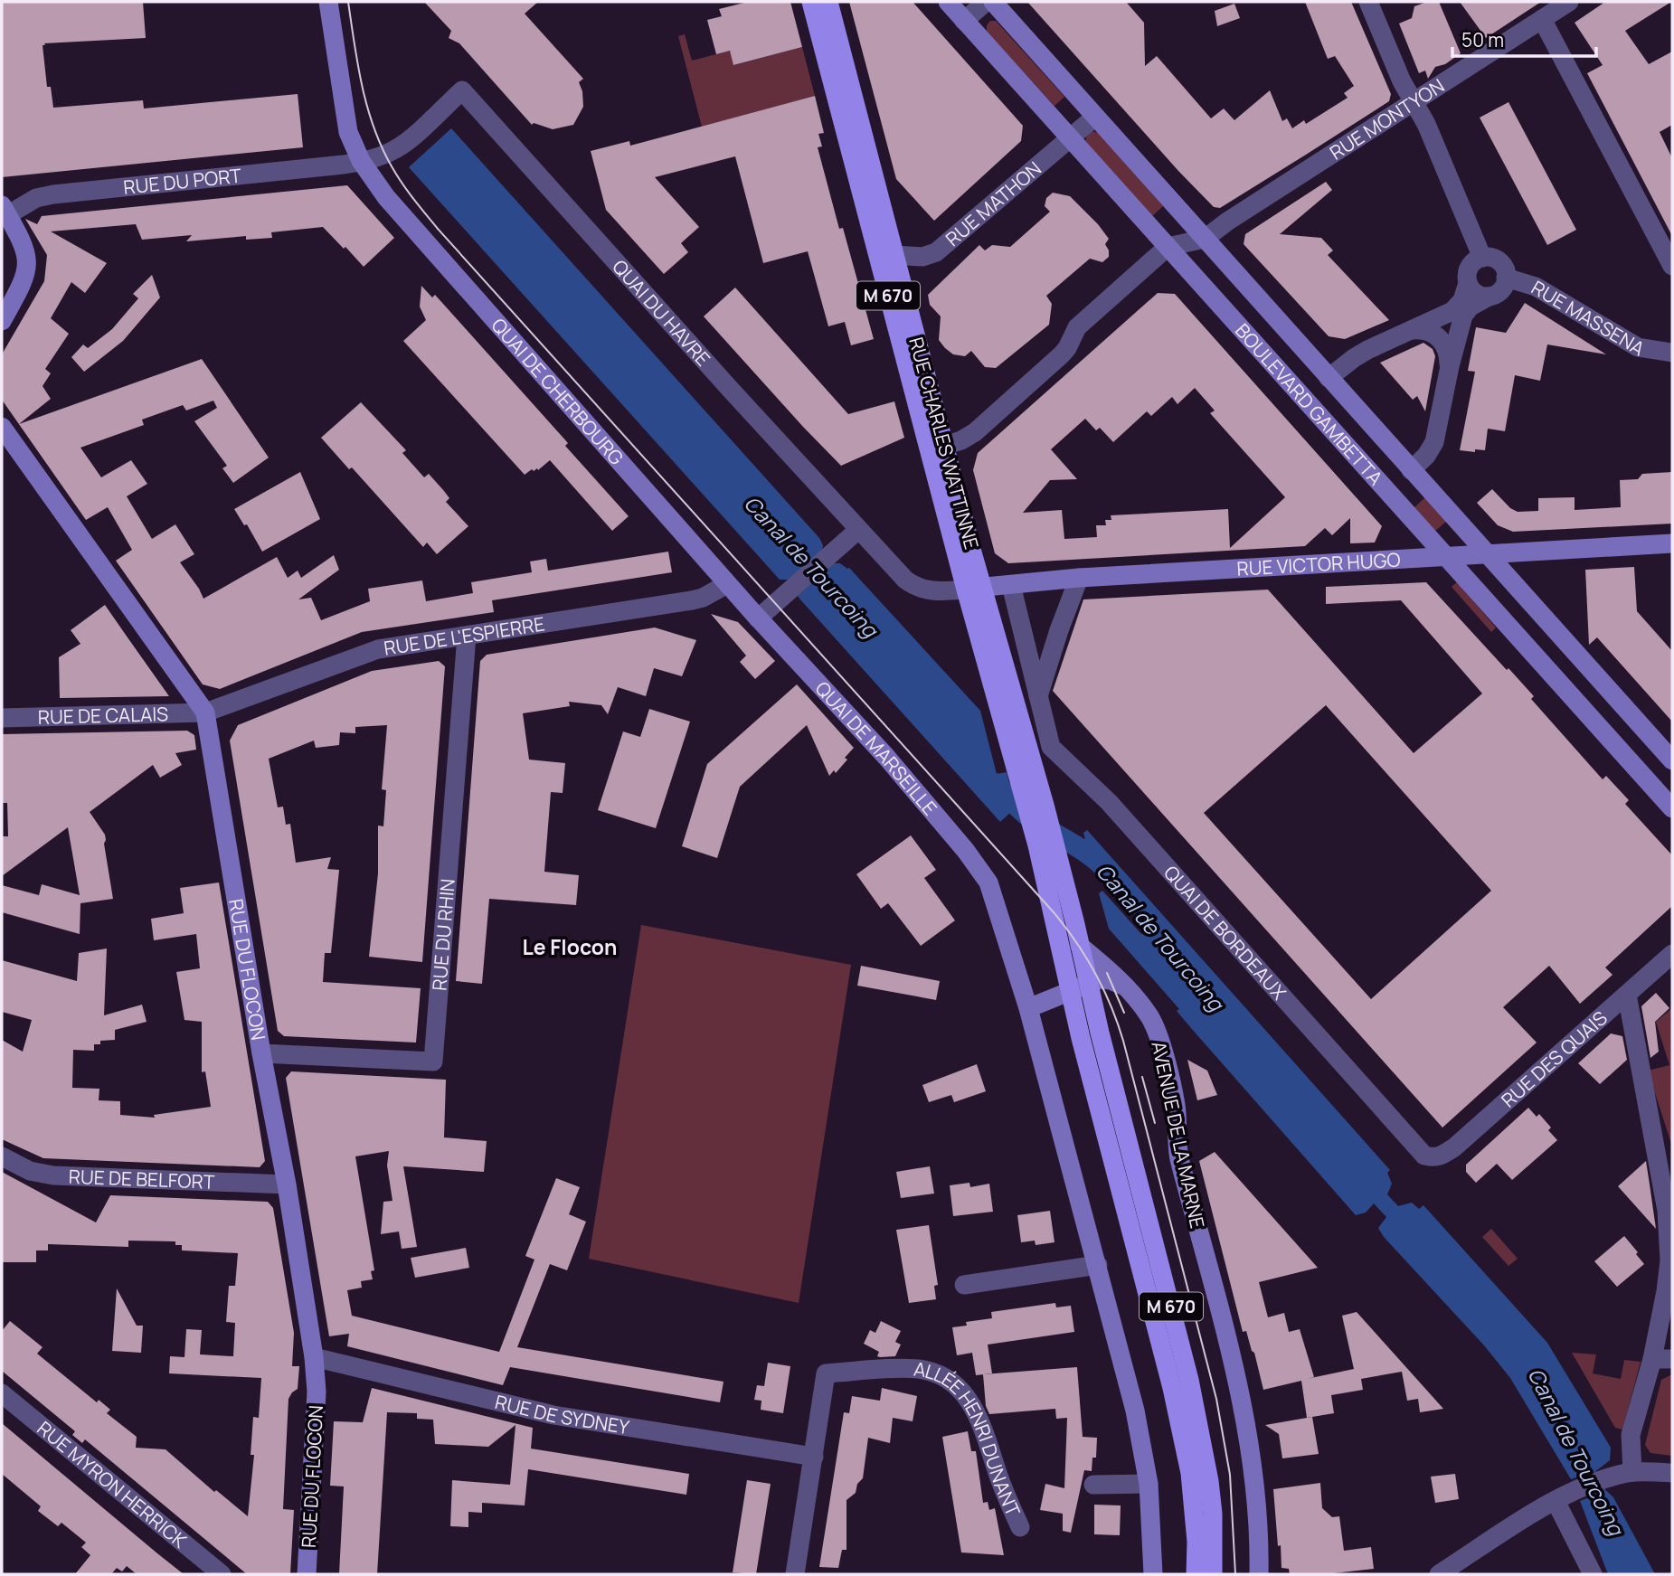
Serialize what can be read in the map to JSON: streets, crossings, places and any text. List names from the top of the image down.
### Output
{
  "streets": {
    "main road": [
      "M 670",
      "QUAI DE CHERBOURG",
      "BOULEVARD GAMBETTA",
      "RUE CHARLES WATTINNE",
      "RUE VICTOR HUGO",
      "QUAI DE MARSEILLE",
      "RUE DU FLOCON",
      "AVENUE DE LA MARNE"
    ],
    "street": [
      "RUE MONTYON",
      "RUE DU PORT",
      "RUE MATHON",
      "QUAI DU HAVRE",
      "RUE MASSENA",
      "RUE DE L'ESPIERRE",
      "RUE DE CALAIS",
      "QUAI DE BORDEAUX",
      "RUE DU RHIN",
      "RUE DES QUAIS",
      "RUE DE BELFORT",
      "RUE DE SYDNEY",
      "ALLÉE HENRI DUNANT",
      "RUE MYRON HERRICK"
    ]
  },
  "crossings": [
    ["RUE MONTYON", "BOULEVARD GAMBETTA"],
    ["RUE DU PORT", "QUAI DU HAVRE"],
    ["RUE DU PORT", "QUAI DE CHERBOURG"],
    ["RUE MATHON", "BOULEVARD GAMBETTA"],
    ["RUE MATHON", "RUE CHARLES WATTINNE"],
    ["M 670", "RUE CHARLES WATTINNE"],
    ["M 670", "AVENUE DE LA MARNE"],
    ["QUAI DU HAVRE", "QUAI DE CHERBOURG"],
    ["QUAI DU HAVRE", "RUE CHARLES WATTINNE"],
    ["QUAI DU HAVRE", "RUE VICTOR HUGO"],
    ["QUAI DE CHERBOURG", "RUE DE L'ESPIERRE"],
    ["QUAI DE CHERBOURG", "QUAI DE MARSEILLE"],
    ["BOULEVARD GAMBETTA", "RUE VICTOR HUGO"],
    ["RUE CHARLES WATTINNE", "RUE VICTOR HUGO"],
    ["RUE CHARLES WATTINNE", "AVENUE DE LA MARNE"],
    ["RUE VICTOR HUGO", "QUAI DE BORDEAUX"],
    ["RUE DE L'ESPIERRE", "RUE DE CALAIS"],
    ["RUE DE L'ESPIERRE", "RUE DU RHIN"],
    ["RUE DE L'ESPIERRE", "RUE DU FLOCON"],
    ["RUE DE CALAIS", "RUE DU FLOCON"],
    ["QUAI DE BORDEAUX", "RUE DES QUAIS"],
    ["RUE DU RHIN", "RUE DU FLOCON"],
    ["RUE DU FLOCON", "RUE DE BELFORT"],
    ["RUE DU FLOCON", "RUE DE SYDNEY"],
    ["RUE DE SYDNEY", "ALLÉE HENRI DUNANT"]
  ],
  "districts": ["Le Flocon"],
  "water": ["Canal de Tourcoing"],
  "scale_bar": "50 m"
}
